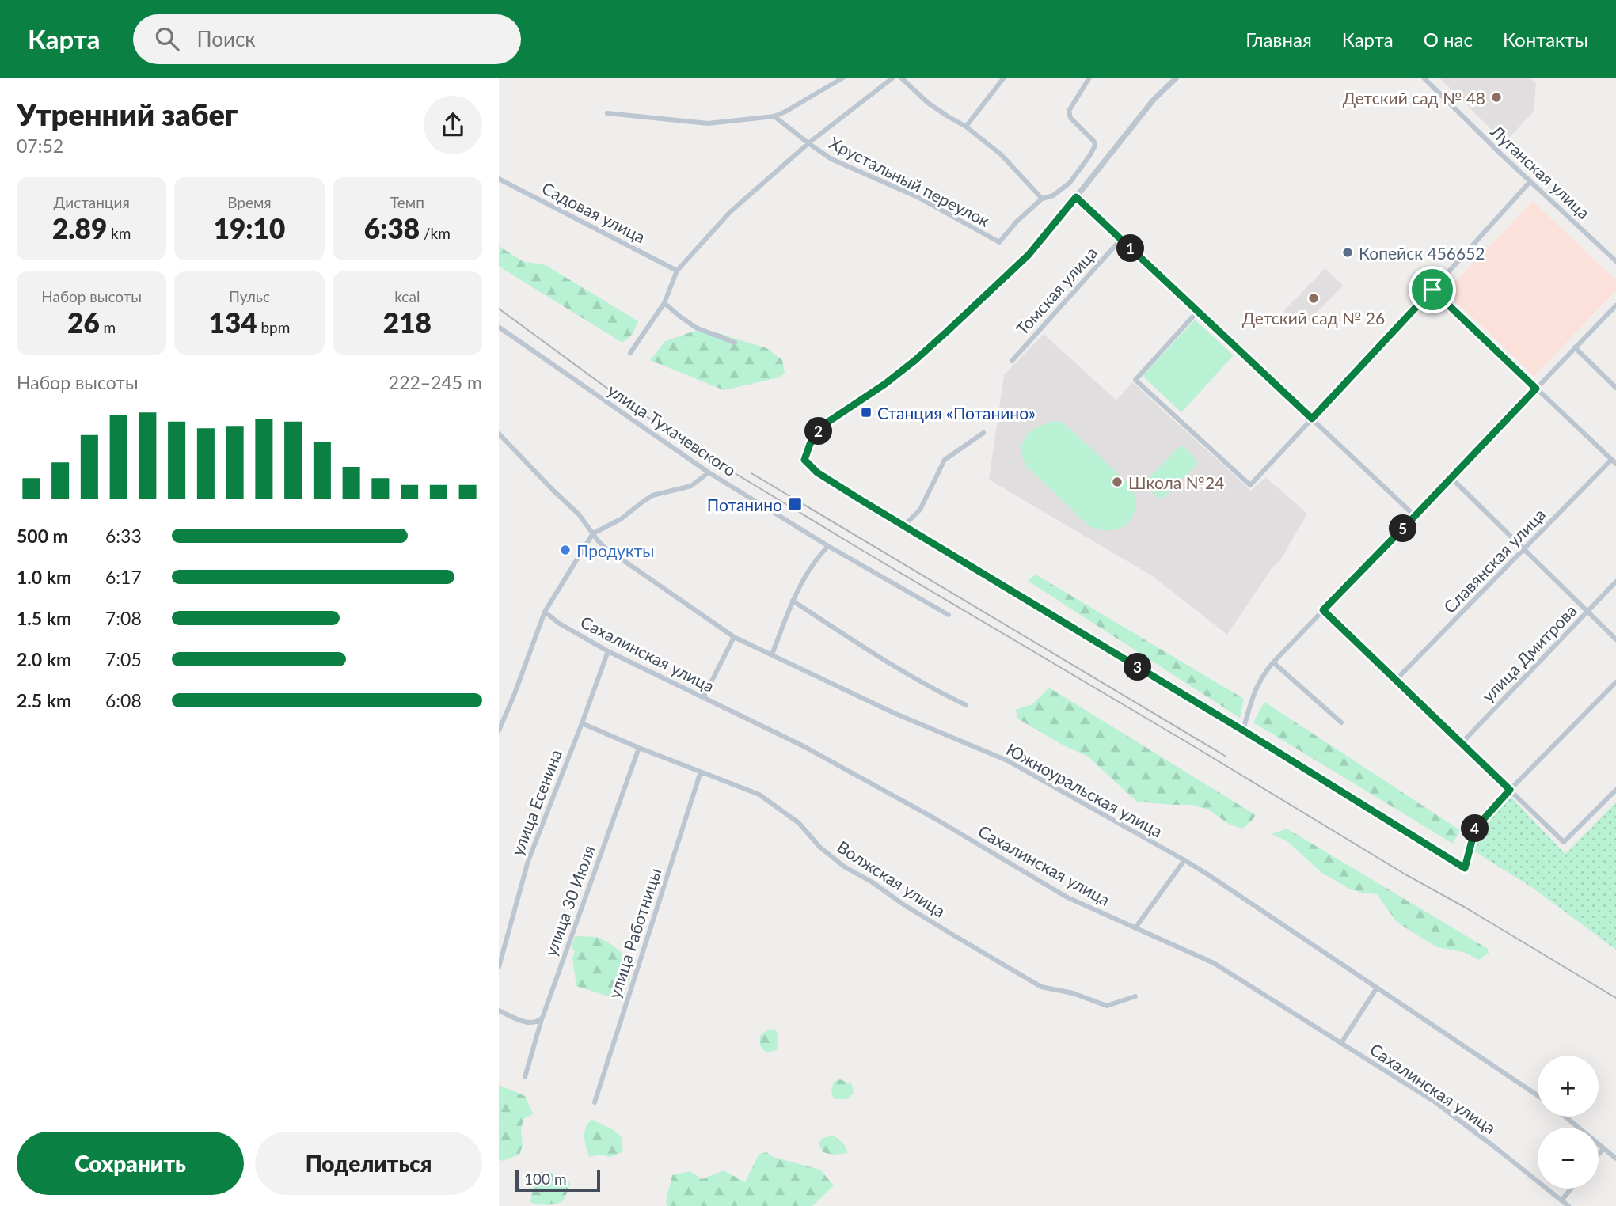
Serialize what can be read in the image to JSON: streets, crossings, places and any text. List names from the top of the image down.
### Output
{
  "streets": {
    "street": [
      "Луганская улица",
      "Хрустальный переулок",
      "Садовая улица",
      "Томская улица",
      "улица Тухачевского",
      "Славянская улица",
      "улица Дмитрова",
      "Сахалинская улица",
      "Южноуральская улица",
      "улица Есенина",
      "Волжская улица",
      "улица 30 Июля",
      "улица Работницы"
    ]
  },
  "crossings": [
    ["Сахалинская улица", "улица Есенина"],
    ["улица Есенина", "Волжская улица"],
    ["Волжская улица", "улица 30 Июля"],
    ["Волжская улица", "улица Работницы"]
  ],
  "places": {
    "other": [
      "Детский сад № 48",
      "Копейск 456652",
      "Детский сад № 26",
      "Школа №24",
      "Продукты"
    ],
    "transit": ["Станция «Потанино»", "Потанино"]
  },
  "scale_bar": "100 m",
  "page": {
    "header": "Карта",
    "search": "Поиск",
    "nav": [
      "Главная",
      "Карта",
      "О нас",
      "Контакты"
    ],
    "heading": ["Утренний забег", "07:52"],
    "stats": [
      ["Дистанция", "2.89 km"],
      ["Время", "19:10"],
      ["Темп", "6:38 /km"],
      ["Набор высоты", "26 m"],
      ["Пульс", "134 bpm"],
      ["kcal", "218"]
    ],
    "pins": [
      "1",
      "2",
      "5",
      "3",
      "4"
    ],
    "chart": ["Набор высоты", "222–245 m"],
    "list": [
      {
        "name": "500 m",
        "note": "6:33"
      },
      {
        "name": "1.0 km",
        "note": "6:17"
      },
      {
        "name": "1.5 km",
        "note": "7:08"
      },
      {
        "name": "2.0 km",
        "note": "7:05"
      },
      {
        "name": "2.5 km",
        "note": "6:08"
      }
    ],
    "map_buttons": ["+", "−"],
    "buttons": ["Сохранить", "Поделиться"],
    "scale": "100 m"
  }
}
